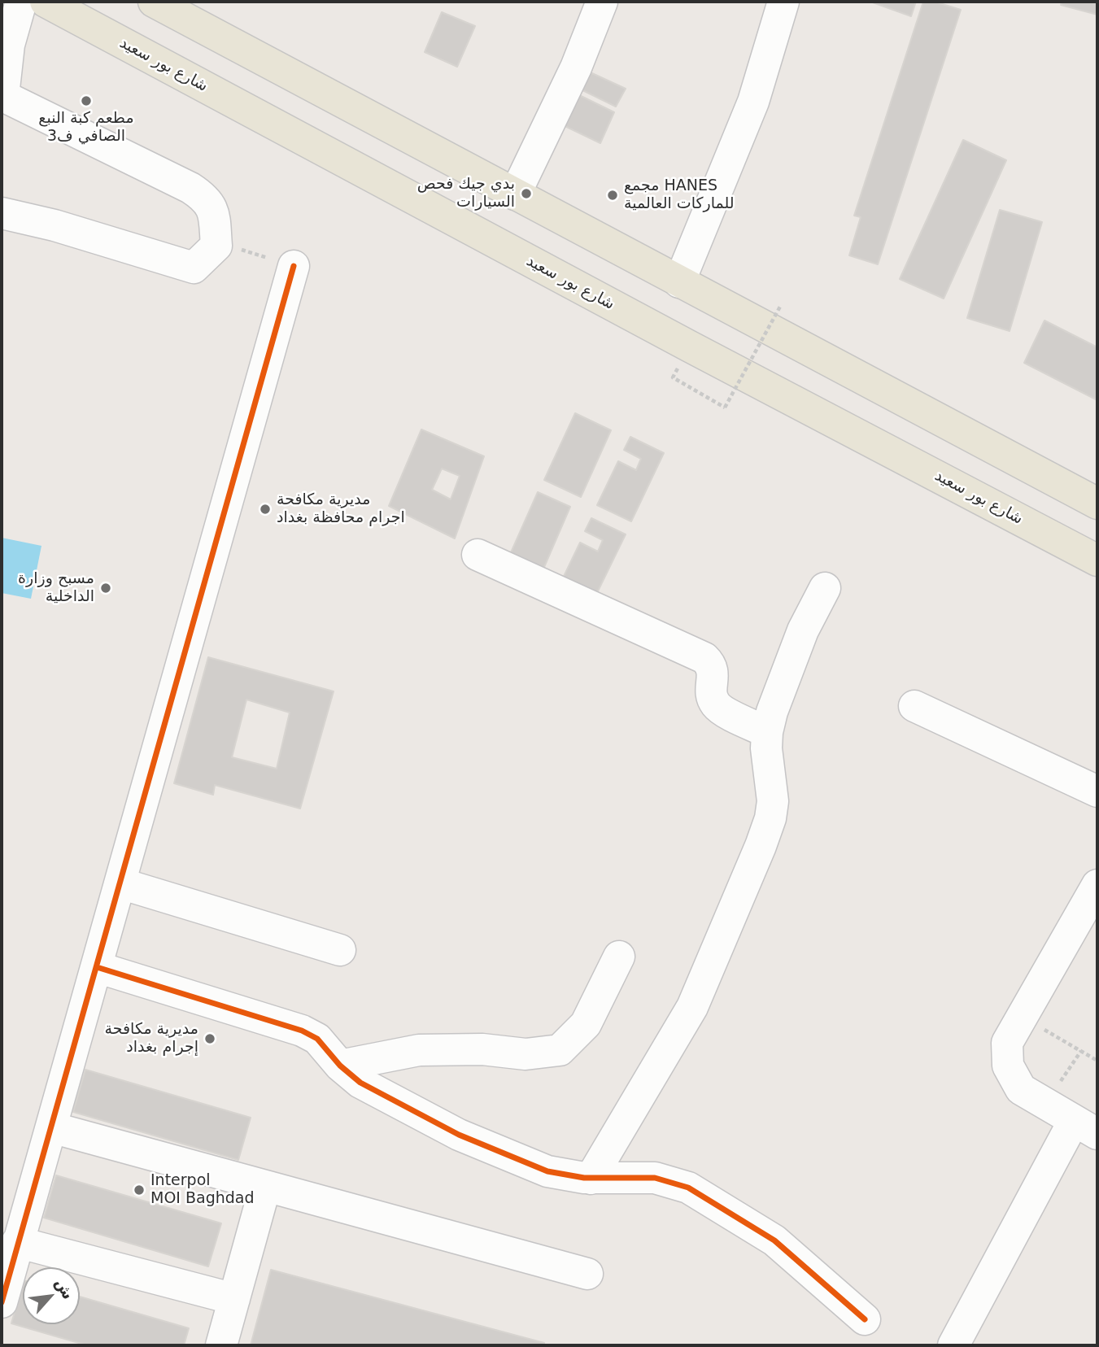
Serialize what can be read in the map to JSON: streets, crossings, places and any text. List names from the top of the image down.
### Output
{
  "streets": {
    "main road": ["شارع بور سعيد"]
  },
  "places": [
    "مطعم كبة النبع الصافي ف3",
    "بدي جيك فحص السيارات",
    "مجمع HANES للماركات العالمية",
    "مديرية مكافحة اجرام محافظة بغداد",
    "مسبح وزارة الداخلية",
    "مديرية مكافحة إجرام بغداد",
    "Interpol MOI Baghdad"
  ],
  "north": "top right"
}
